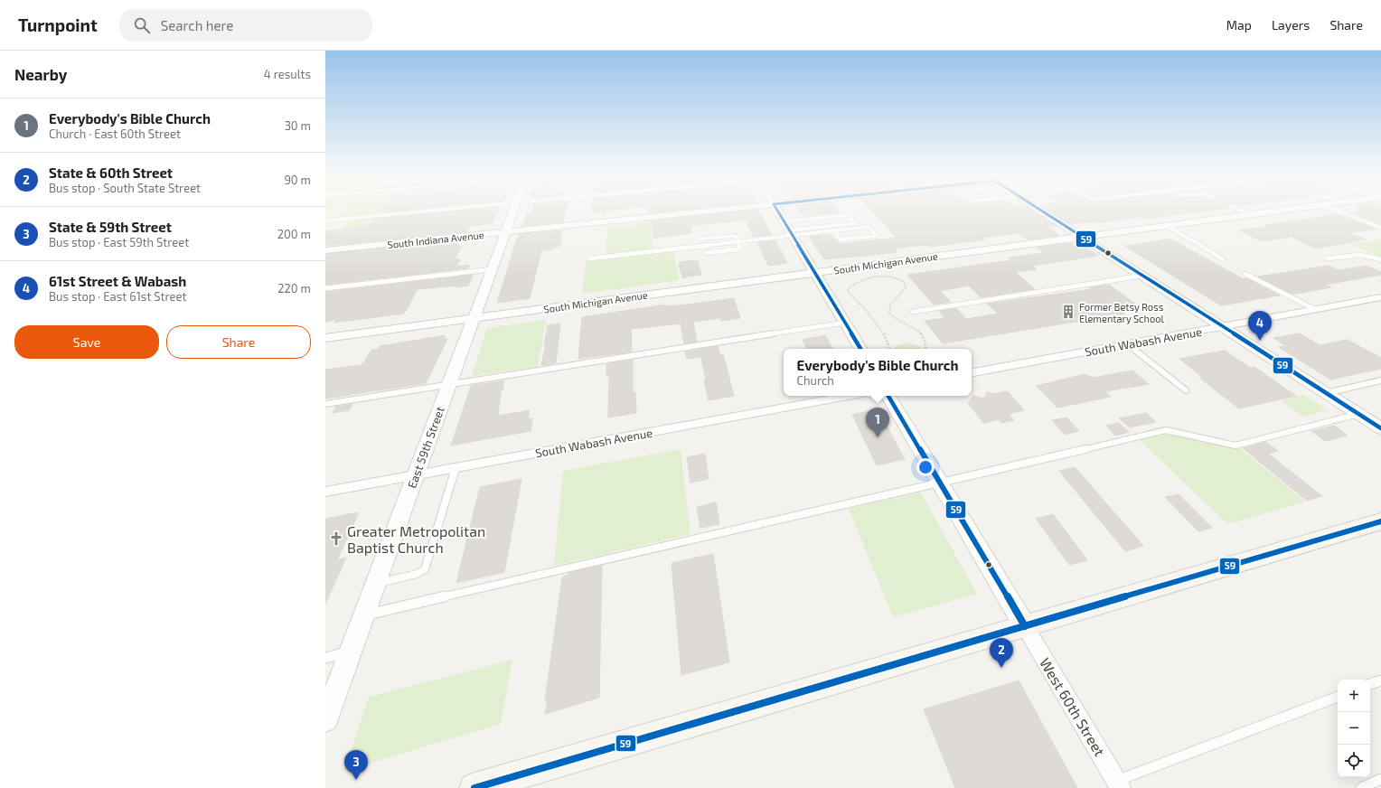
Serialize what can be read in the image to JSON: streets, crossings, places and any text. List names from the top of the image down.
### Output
{
  "streets": {
    "street": [
      "South Indiana Avenue",
      "South Michigan Avenue",
      "South Wabash Avenue",
      "East 59th Street",
      "West 60th Street"
    ]
  },
  "crossings": [
    ["South Indiana Avenue", "East 59th Street"],
    ["South Michigan Avenue", "East 59th Street"],
    ["South Wabash Avenue", "East 59th Street"]
  ],
  "places": {
    "building": ["Former Betsy Ross Elementary School"],
    "church": ["Greater Metropolitan Baptist Church"]
  },
  "lines": ["transit line 59"],
  "page": {
    "header": "Turnpoint",
    "search": "Search here",
    "nav": ["Map", "Layers", "Share"],
    "heading": ["Nearby", "4 results"],
    "list": [
      {
        "mark": "1",
        "name": "Everybody's Bible Church",
        "note": "Church · East 60th Street",
        "value": "30 m"
      },
      {
        "mark": "2",
        "name": "State & 60th Street",
        "note": "Bus stop · South State Street",
        "value": "90 m"
      },
      {
        "mark": "3",
        "name": "State & 59th Street",
        "note": "Bus stop · East 59th Street",
        "value": "200 m"
      },
      {
        "mark": "4",
        "name": "61st Street & Wabash",
        "note": "Bus stop · East 61st Street",
        "value": "220 m"
      }
    ],
    "pins": [
      "4",
      "1",
      "2",
      "3"
    ],
    "buttons": ["Save", "Share"],
    "popup": ["Everybody's Bible Church", "Church"],
    "map_buttons": ["+", "−"]
  }
}
